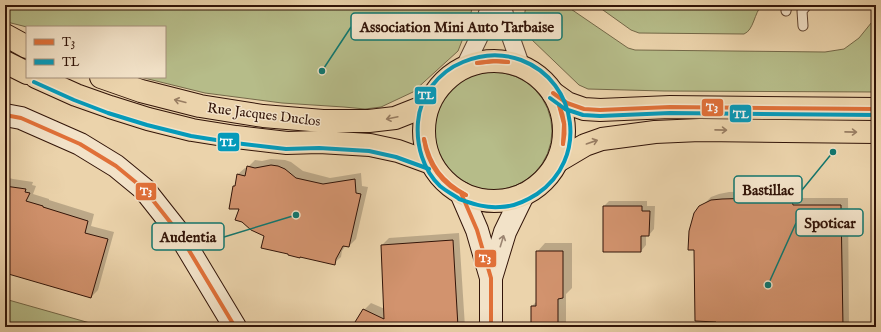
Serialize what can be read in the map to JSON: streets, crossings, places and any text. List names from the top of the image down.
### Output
{
  "streets": {
    "main road": ["Rue Jacques Duclos"]
  },
  "places": [
    "Association Mini Auto Tarbaise",
    "Bastillac",
    "Audentia",
    "Spoticar"
  ],
  "lines": ["transit line TL", "transit line T3"],
  "legend": ["T3", "TL"]
}
